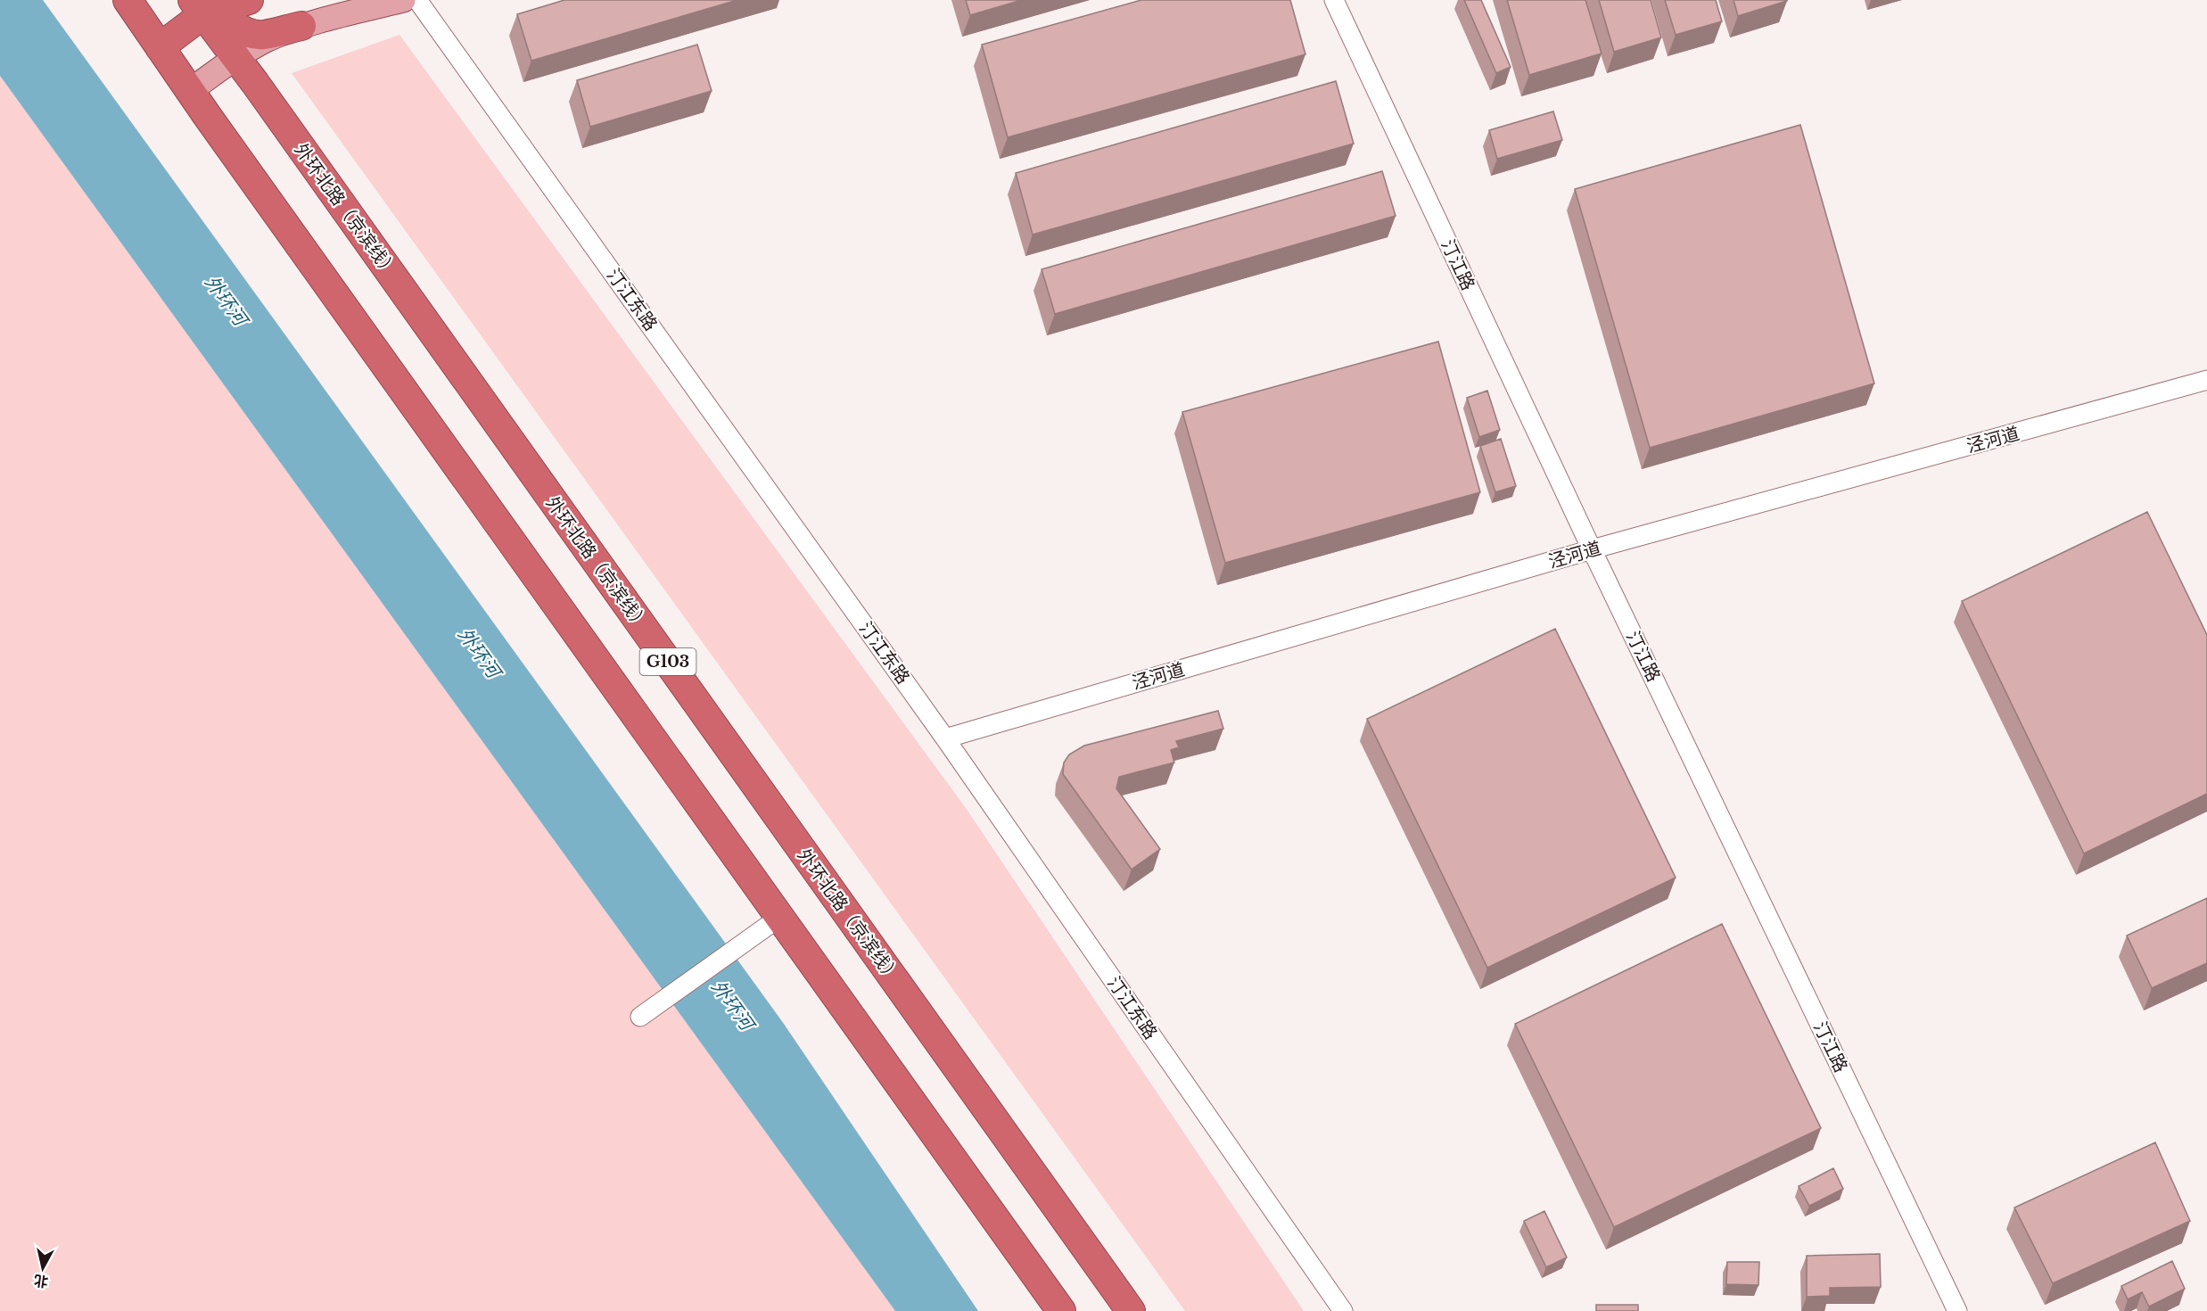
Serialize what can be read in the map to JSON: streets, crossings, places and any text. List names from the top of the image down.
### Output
{
  "streets": {
    "highway": ["外环北路（京滨线）", "G103"],
    "street": ["汀江路", "汀江东路", "泾河道"]
  },
  "crossings": [
    ["汀江路", "泾河道"],
    ["汀江东路", "泾河道"]
  ],
  "water": ["外环河"],
  "north": "bottom"
}
